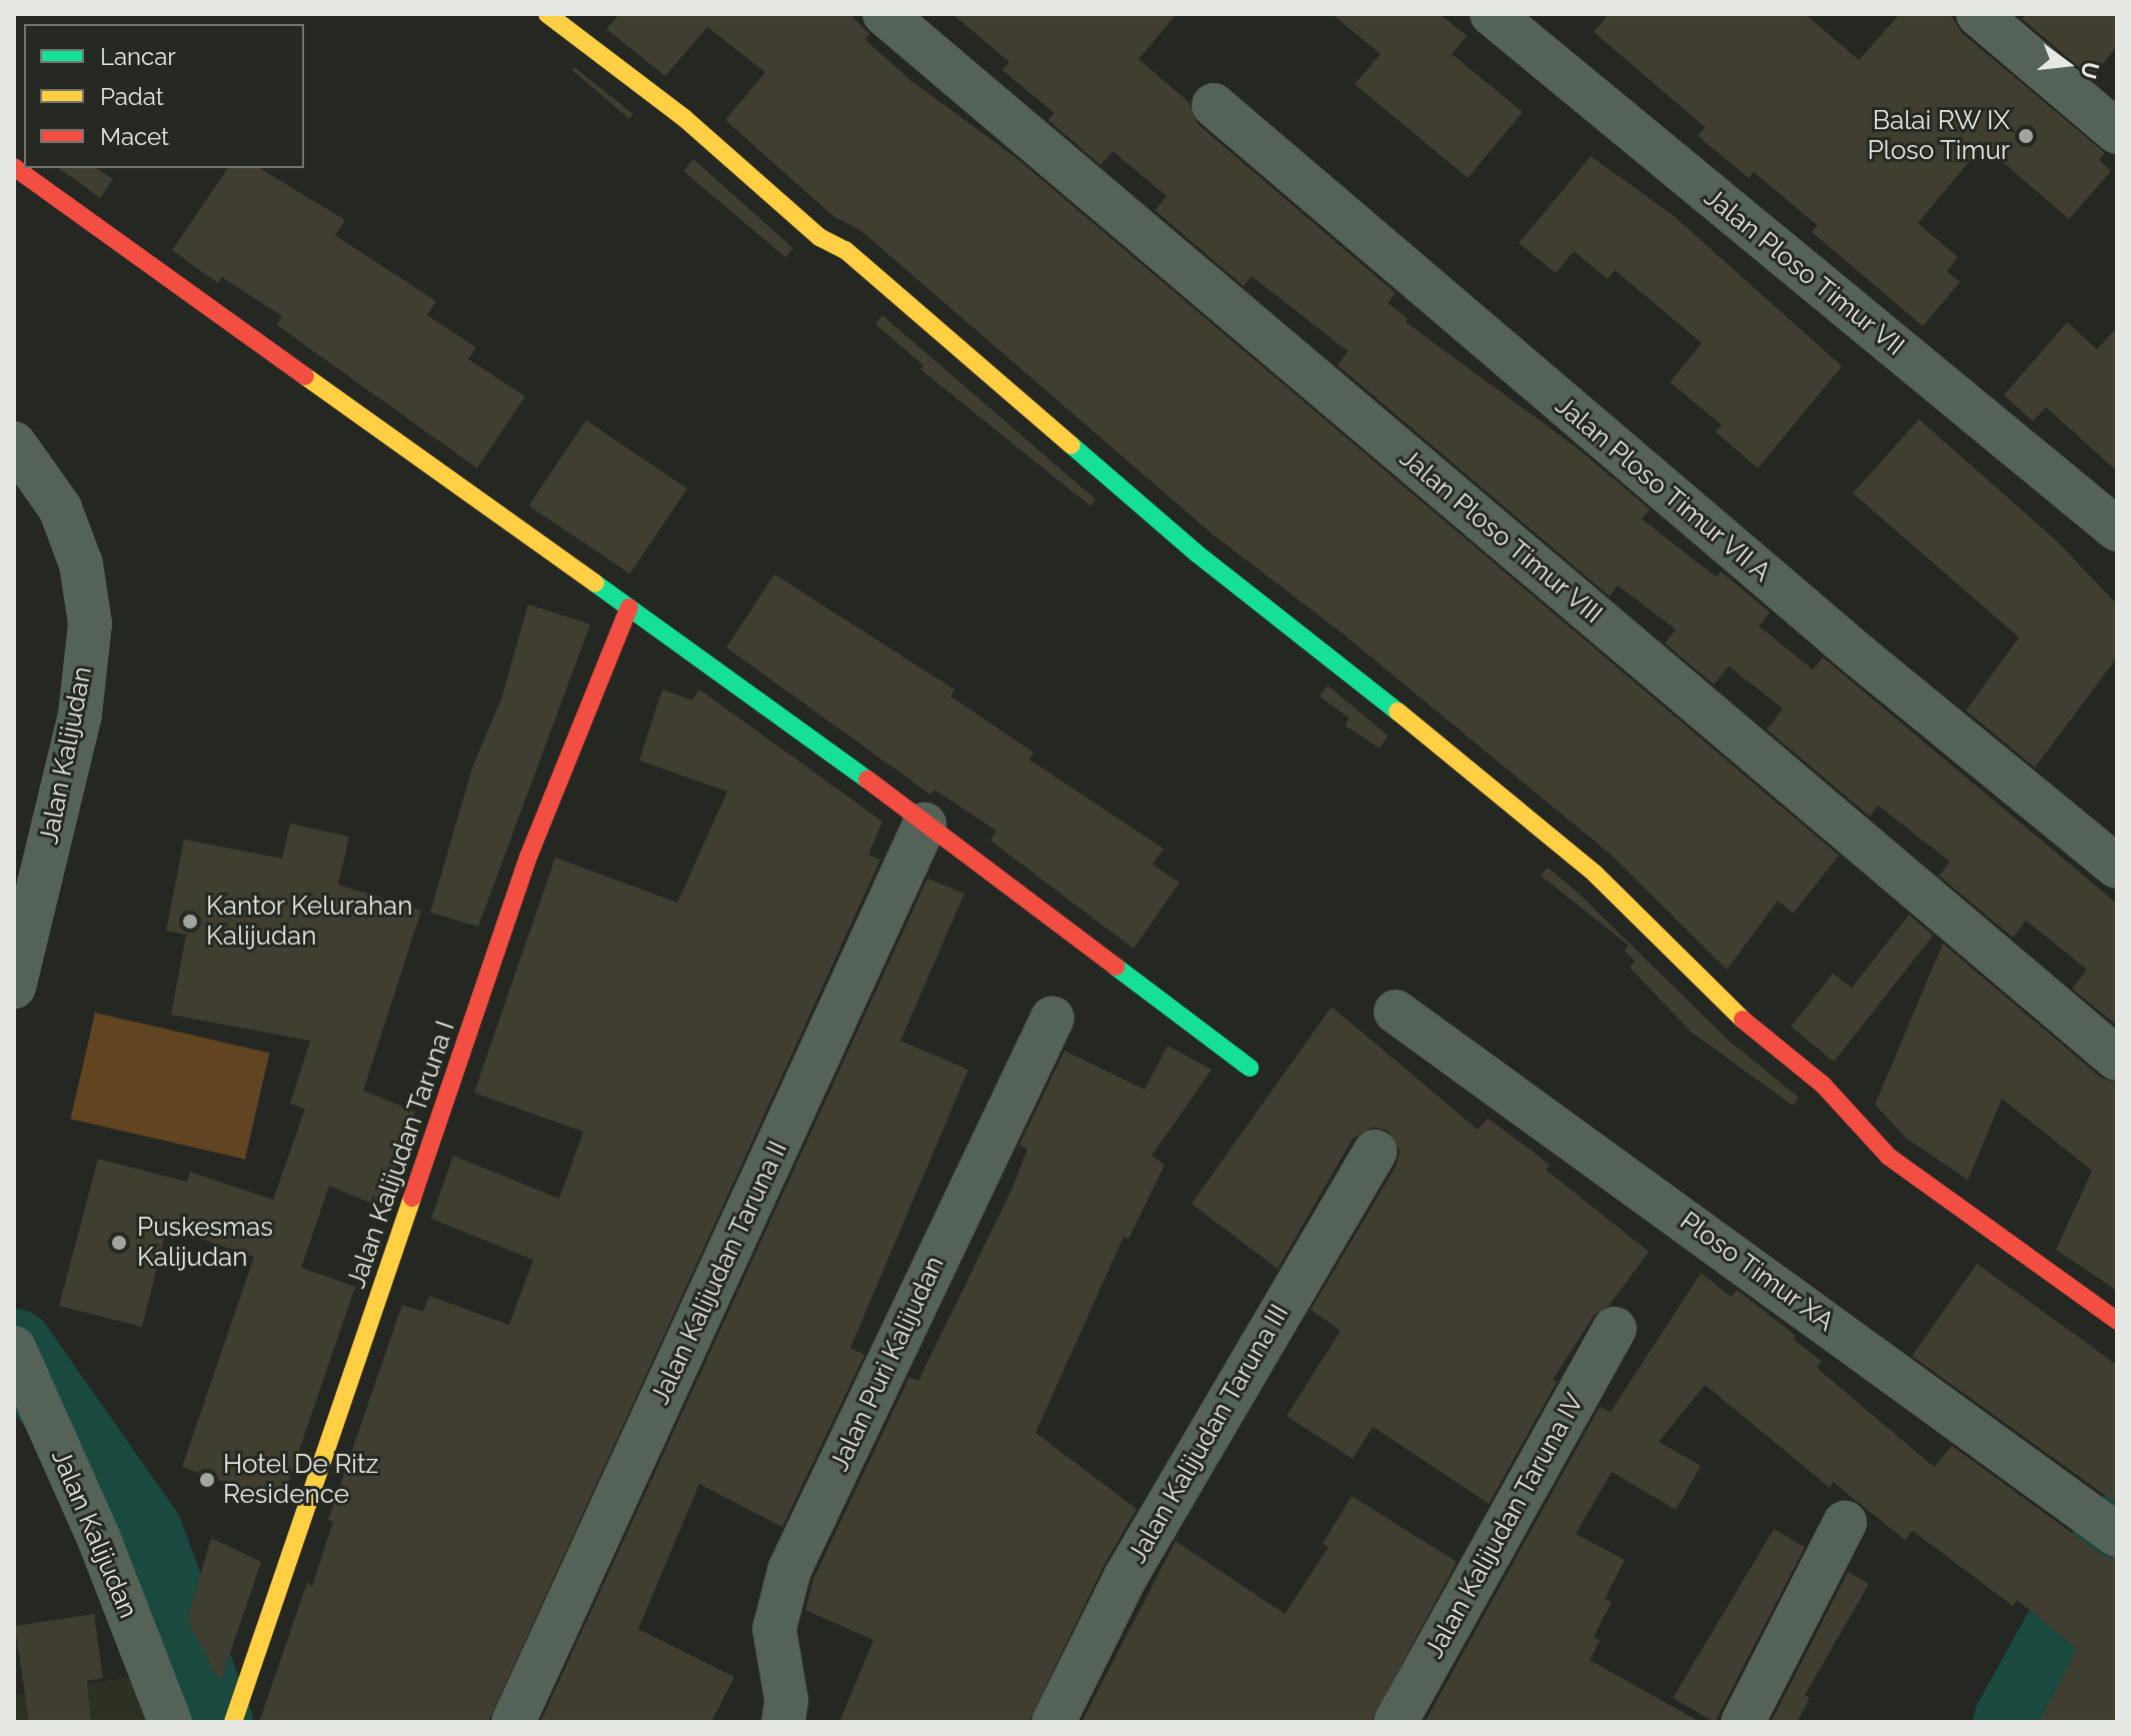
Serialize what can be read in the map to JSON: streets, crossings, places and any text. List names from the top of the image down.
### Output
{
  "streets": {
    "street": [
      "Jalan Ploso Timur VII",
      "Jalan Ploso Timur VII A",
      "Jalan Ploso Timur VIII",
      "Jalan Kalijudan",
      "Jalan Kalijudan Taruna I",
      "Ploso Timur XA",
      "Jalan Kalijudan Taruna II",
      "Jalan Puri Kalijudan",
      "Jalan Kalijudan Taruna III",
      "Jalan Kalijudan Taruna IV"
    ]
  },
  "places": [
    "Balai RW IX Ploso Timur",
    "Kantor Kelurahan Kalijudan",
    "Puskesmas Kalijudan",
    "Hotel De Ritz Residence"
  ],
  "legend": ["Lancar", "Padat", "Macet"],
  "north": "right"
}
